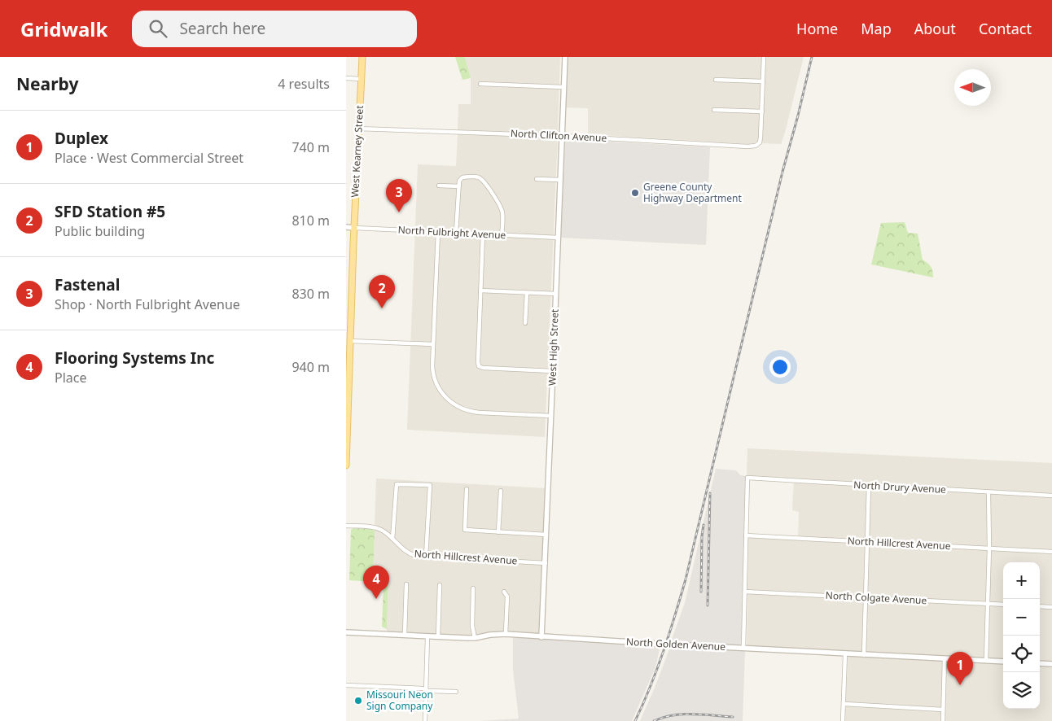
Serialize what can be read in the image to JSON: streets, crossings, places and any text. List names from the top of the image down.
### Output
{
  "streets": {
    "main road": ["West Kearney Street"],
    "street": [
      "North Clifton Avenue",
      "North Fulbright Avenue",
      "West High Street",
      "North Drury Avenue",
      "North Hillcrest Avenue",
      "North Colgate Avenue",
      "North Golden Avenue"
    ]
  },
  "crossings": [
    ["North Clifton Avenue", "West Kearney Street"],
    ["North Clifton Avenue", "West High Street"],
    ["West Kearney Street", "North Fulbright Avenue"],
    ["North Fulbright Avenue", "West High Street"],
    ["West High Street", "North Hillcrest Avenue"],
    ["West High Street", "North Golden Avenue"],
    ["North Drury Avenue", "North Hillcrest Avenue"]
  ],
  "places": ["Greene County Highway Department", "Missouri Neon Sign Company"],
  "north": "left",
  "page": {
    "header": "Gridwalk",
    "search": "Search here",
    "nav": [
      "Home",
      "Map",
      "About",
      "Contact"
    ],
    "heading": ["Nearby", "4 results"],
    "list": [
      {
        "mark": "1",
        "name": "Duplex",
        "note": "Place · West Commercial Street",
        "value": "740 m"
      },
      {
        "mark": "2",
        "name": "SFD Station #5",
        "note": "Public building",
        "value": "810 m"
      },
      {
        "mark": "3",
        "name": "Fastenal",
        "note": "Shop · North Fulbright Avenue",
        "value": "830 m"
      },
      {
        "mark": "4",
        "name": "Flooring Systems Inc",
        "note": "Place",
        "value": "940 m"
      }
    ],
    "pins": [
      "3",
      "2",
      "4",
      "1"
    ],
    "map_buttons": ["+", "−"]
  }
}
